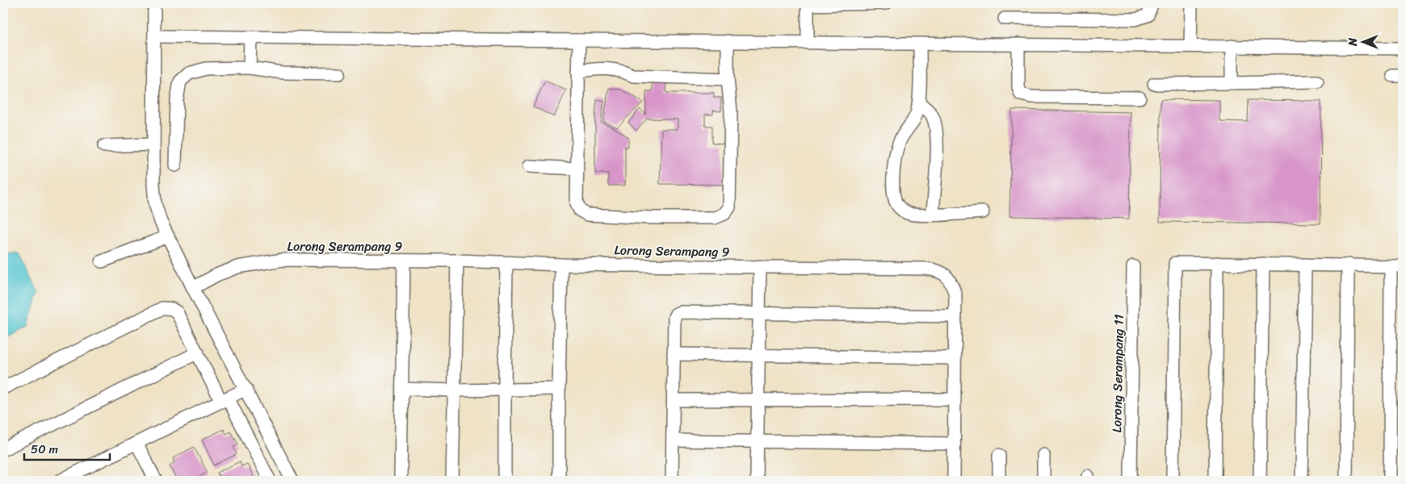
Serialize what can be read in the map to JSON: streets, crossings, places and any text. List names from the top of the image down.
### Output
{
  "streets": {
    "street": ["Lorong Serampang 9", "Lorong Serampang 11"]
  },
  "scale_bar": "50 m",
  "north": "left"
}
